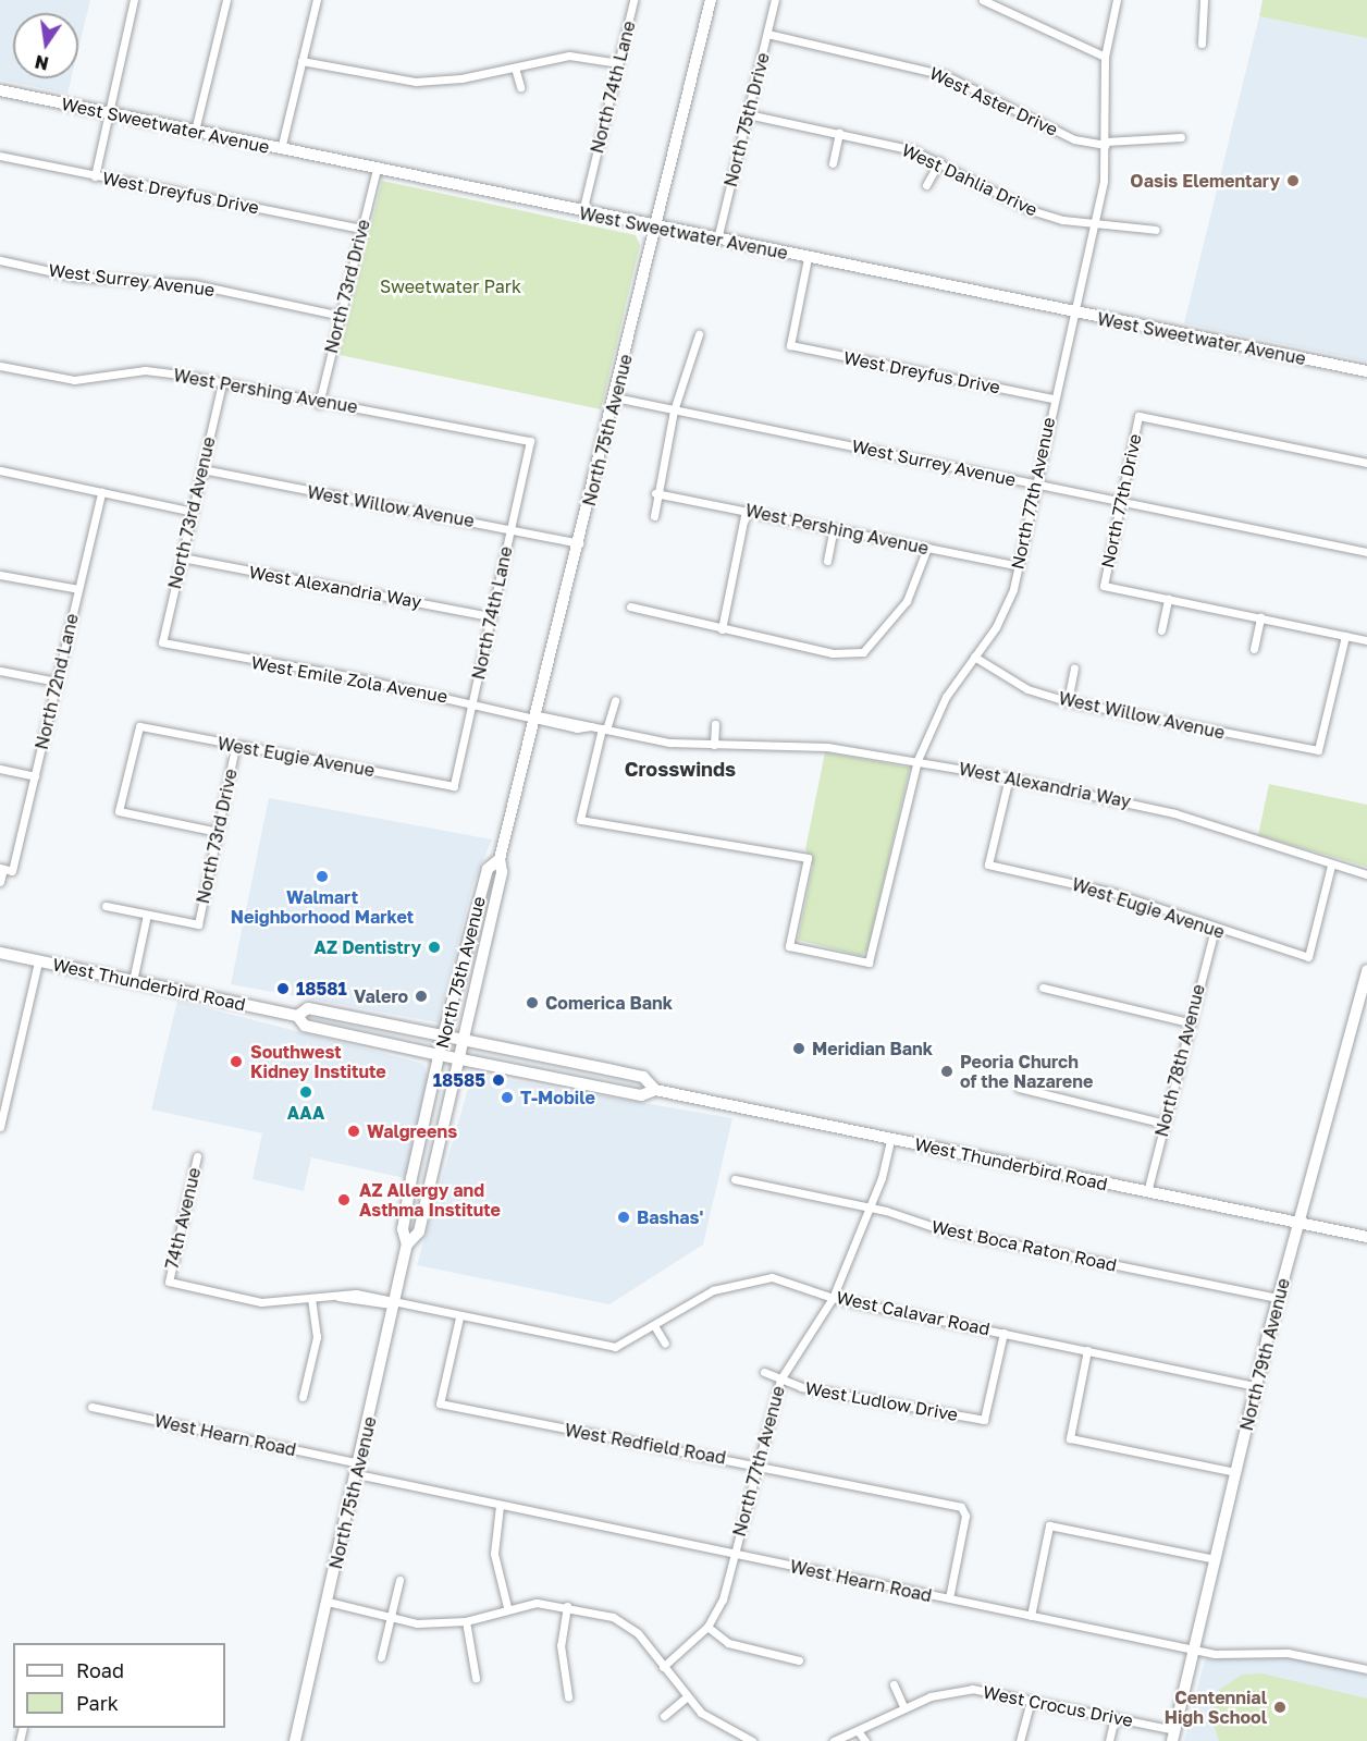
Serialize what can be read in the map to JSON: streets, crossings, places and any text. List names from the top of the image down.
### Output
{
  "streets": {
    "main road": [
      "West Sweetwater Avenue",
      "North 75th Avenue",
      "West Thunderbird Road",
      "North 79th Avenue"
    ],
    "street": [
      "North 74th Lane",
      "West Aster Drive",
      "North 75th Drive",
      "West Dahlia Drive",
      "West Dreyfus Drive",
      "West Surrey Avenue",
      "North 73rd Drive",
      "West Pershing Avenue",
      "North 77th Avenue",
      "North 77th Drive",
      "West Willow Avenue",
      "North 73rd Avenue",
      "West Alexandria Way",
      "West Emile Zola Avenue",
      "North 72nd Lane",
      "West Eugie Avenue",
      "North 78th Avenue",
      "74th Avenue",
      "West Boca Raton Road",
      "West Calavar Road",
      "West Ludlow Drive",
      "West Hearn Road",
      "West Redfield Road",
      "West Crocus Drive"
    ]
  },
  "crossings": [
    ["North 74th Lane", "West Sweetwater Avenue"],
    ["North 74th Lane", "West Pershing Avenue"],
    ["North 74th Lane", "West Willow Avenue"],
    ["North 74th Lane", "West Alexandria Way"],
    ["North 74th Lane", "West Emile Zola Avenue"],
    ["North 74th Lane", "West Eugie Avenue"],
    ["West Aster Drive", "North 75th Drive"],
    ["West Aster Drive", "North 77th Avenue"],
    ["North 75th Drive", "West Sweetwater Avenue"],
    ["North 75th Drive", "West Dahlia Drive"],
    ["West Sweetwater Avenue", "West Dreyfus Drive"],
    ["West Sweetwater Avenue", "North 73rd Drive"],
    ["West Sweetwater Avenue", "North 75th Avenue"],
    ["West Sweetwater Avenue", "North 77th Avenue"],
    ["West Dahlia Drive", "North 77th Avenue"],
    ["West Dreyfus Drive", "North 73rd Drive"],
    ["West Dreyfus Drive", "North 77th Avenue"],
    ["West Surrey Avenue", "North 73rd Drive"],
    ["West Surrey Avenue", "North 75th Avenue"],
    ["West Surrey Avenue", "North 77th Avenue"],
    ["West Surrey Avenue", "North 77th Drive"],
    ["North 73rd Drive", "West Pershing Avenue"],
    ["North 73rd Drive", "West Eugie Avenue"],
    ["West Pershing Avenue", "North 77th Avenue"],
    ["West Pershing Avenue", "North 73rd Avenue"],
    ["North 75th Avenue", "West Willow Avenue"],
    ["North 75th Avenue", "West Alexandria Way"],
    ["North 75th Avenue", "West Emile Zola Avenue"],
    ["North 75th Avenue", "West Thunderbird Road"],
    ["North 75th Avenue", "West Calavar Road"],
    ["North 75th Avenue", "West Hearn Road"],
    ["North 77th Avenue", "West Willow Avenue"],
    ["North 77th Avenue", "West Alexandria Way"],
    ["North 77th Avenue", "West Thunderbird Road"],
    ["North 77th Avenue", "West Boca Raton Road"],
    ["North 77th Avenue", "West Calavar Road"],
    ["North 77th Avenue", "West Ludlow Drive"],
    ["North 77th Avenue", "West Hearn Road"],
    ["North 77th Avenue", "West Redfield Road"],
    ["West Willow Avenue", "North 73rd Avenue"],
    ["North 73rd Avenue", "West Alexandria Way"],
    ["North 73rd Avenue", "West Emile Zola Avenue"],
    ["West Alexandria Way", "West Emile Zola Avenue"],
    ["West Alexandria Way", "West Eugie Avenue"],
    ["West Eugie Avenue", "North 78th Avenue"],
    ["West Thunderbird Road", "North 78th Avenue"],
    ["West Thunderbird Road", "North 79th Avenue"],
    ["74th Avenue", "West Calavar Road"],
    ["West Boca Raton Road", "North 79th Avenue"],
    ["West Calavar Road", "North 79th Avenue"],
    ["West Calavar Road", "West Ludlow Drive"],
    ["West Calavar Road", "West Redfield Road"],
    ["North 79th Avenue", "West Hearn Road"],
    ["North 79th Avenue", "West Crocus Drive"],
    ["West Hearn Road", "West Redfield Road"]
  ],
  "districts": ["Crosswinds"],
  "parks": ["Sweetwater Park"],
  "places": [
    "Oasis Elementary",
    "Walmart Neighborhood Market",
    "AZ Dentistry",
    "18581",
    "Valero",
    "Comerica Bank",
    "Meridian Bank",
    "Southwest Kidney Institute",
    "Peoria Church of the Nazarene",
    "18585",
    "AAA",
    "T-Mobile",
    "Walgreens",
    "AZ Allergy and Asthma Institute",
    "Bashas'",
    "Centennial High School"
  ],
  "legend": ["Road", "Park"],
  "north": "bottom"
}
